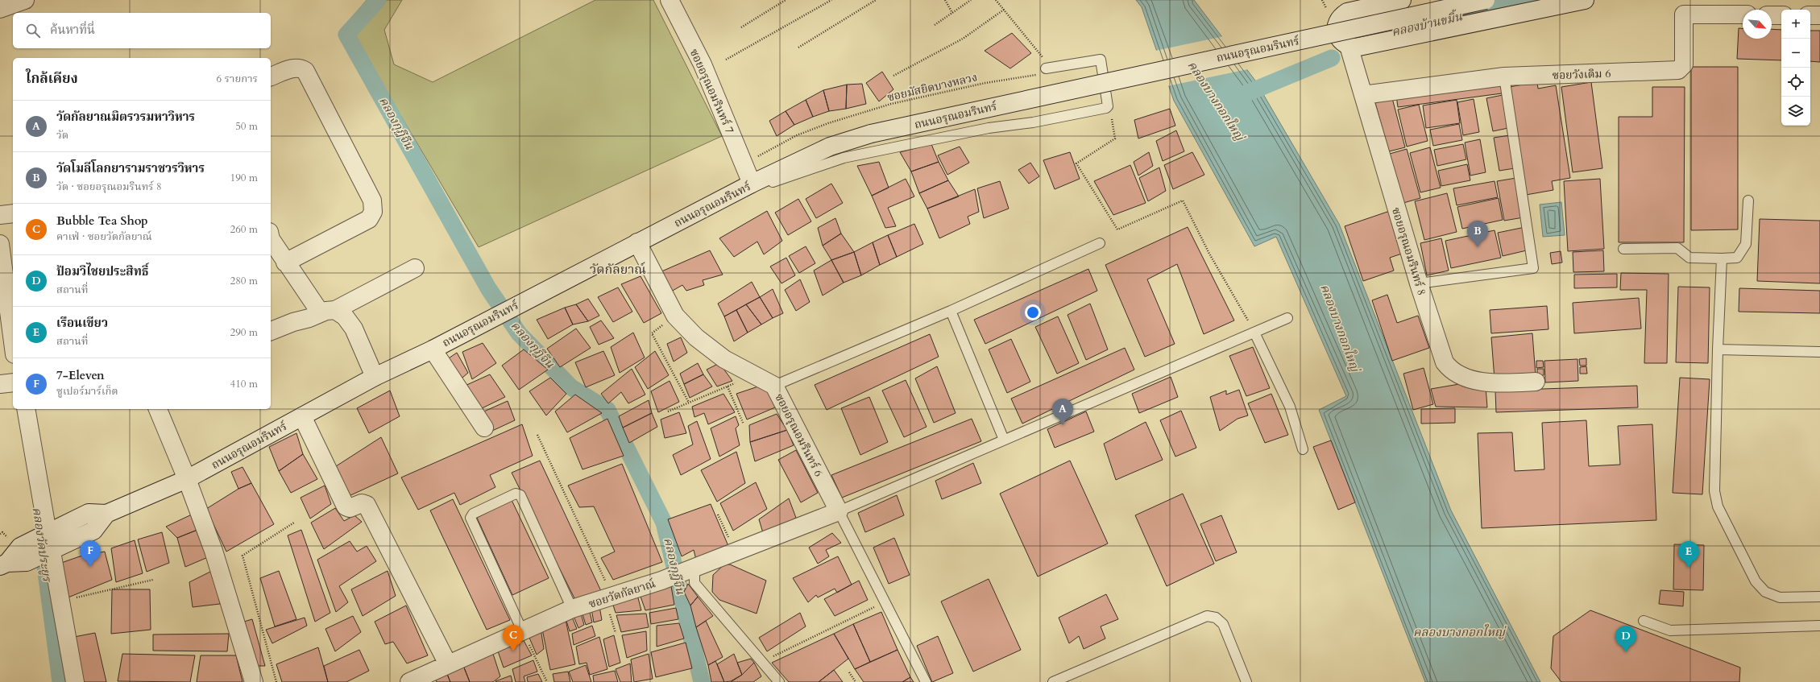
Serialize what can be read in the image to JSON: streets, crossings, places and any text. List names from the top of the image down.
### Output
{
  "streets": {
    "street": [
      "ถนนอรุณอมรินทร์",
      "ซอยวังเดิม 6",
      "ซอยอรุณอมรินทร์ 7",
      "ซอยอรุณอมรินทร์ 8",
      "ซอยอรุณอมรินทร์ 6",
      "ซอยวัดกัลยาณ์"
    ],
    "path": ["ซอยมัสยิดบางหลวง"]
  },
  "crossings": [
    ["ถนนอรุณอมรินทร์", "ซอยอรุณอมรินทร์ 7"],
    ["ถนนอรุณอมรินทร์", "ซอยอรุณอมรินทร์ 6"],
    ["ซอยวังเดิม 6", "ซอยอรุณอมรินทร์ 8"],
    ["ซอยมัสยิดบางหลวง", "ซอยอรุณอมรินทร์ 7"],
    ["ซอยอรุณอมรินทร์ 6", "ซอยวัดกัลยาณ์"]
  ],
  "districts": ["วัดกัลยาณ์"],
  "water": [
    "คลองบ้านขมิ้น",
    "คลองบางกอกใหญ่",
    "คลองกุฎีจีน",
    "คลองวัดประยูร"
  ],
  "north": "bottom right",
  "page": {
    "map_buttons": ["+", "−"],
    "search": "ค้นหาที่นี่",
    "heading": ["ใกล้เคียง", "6 รายการ"],
    "list": [
      {
        "mark": "A",
        "name": "วัดกัลยาณมิตรวรมหาวิหาร",
        "note": "วัด",
        "value": "50 m"
      },
      {
        "mark": "B",
        "name": "วัดโมลีโลกยารามราชวรวิหาร",
        "note": "วัด · ซอยอรุณอมรินทร์ 8",
        "value": "190 m"
      },
      {
        "mark": "C",
        "name": "Bubble Tea Shop",
        "note": "คาเฟ่ · ซอยวัดกัลยาณ์",
        "value": "260 m"
      },
      {
        "mark": "D",
        "name": "ป้อมวิไชยประสิทธิ์",
        "note": "สถานที่",
        "value": "280 m"
      },
      {
        "mark": "E",
        "name": "เรือนเขียว",
        "note": "สถานที่",
        "value": "290 m"
      },
      {
        "mark": "F",
        "name": "7-Eleven",
        "note": "ซูเปอร์มาร์เก็ต",
        "value": "410 m"
      }
    ],
    "pins": [
      "B",
      "A",
      "F",
      "E",
      "C",
      "D"
    ]
  }
}
